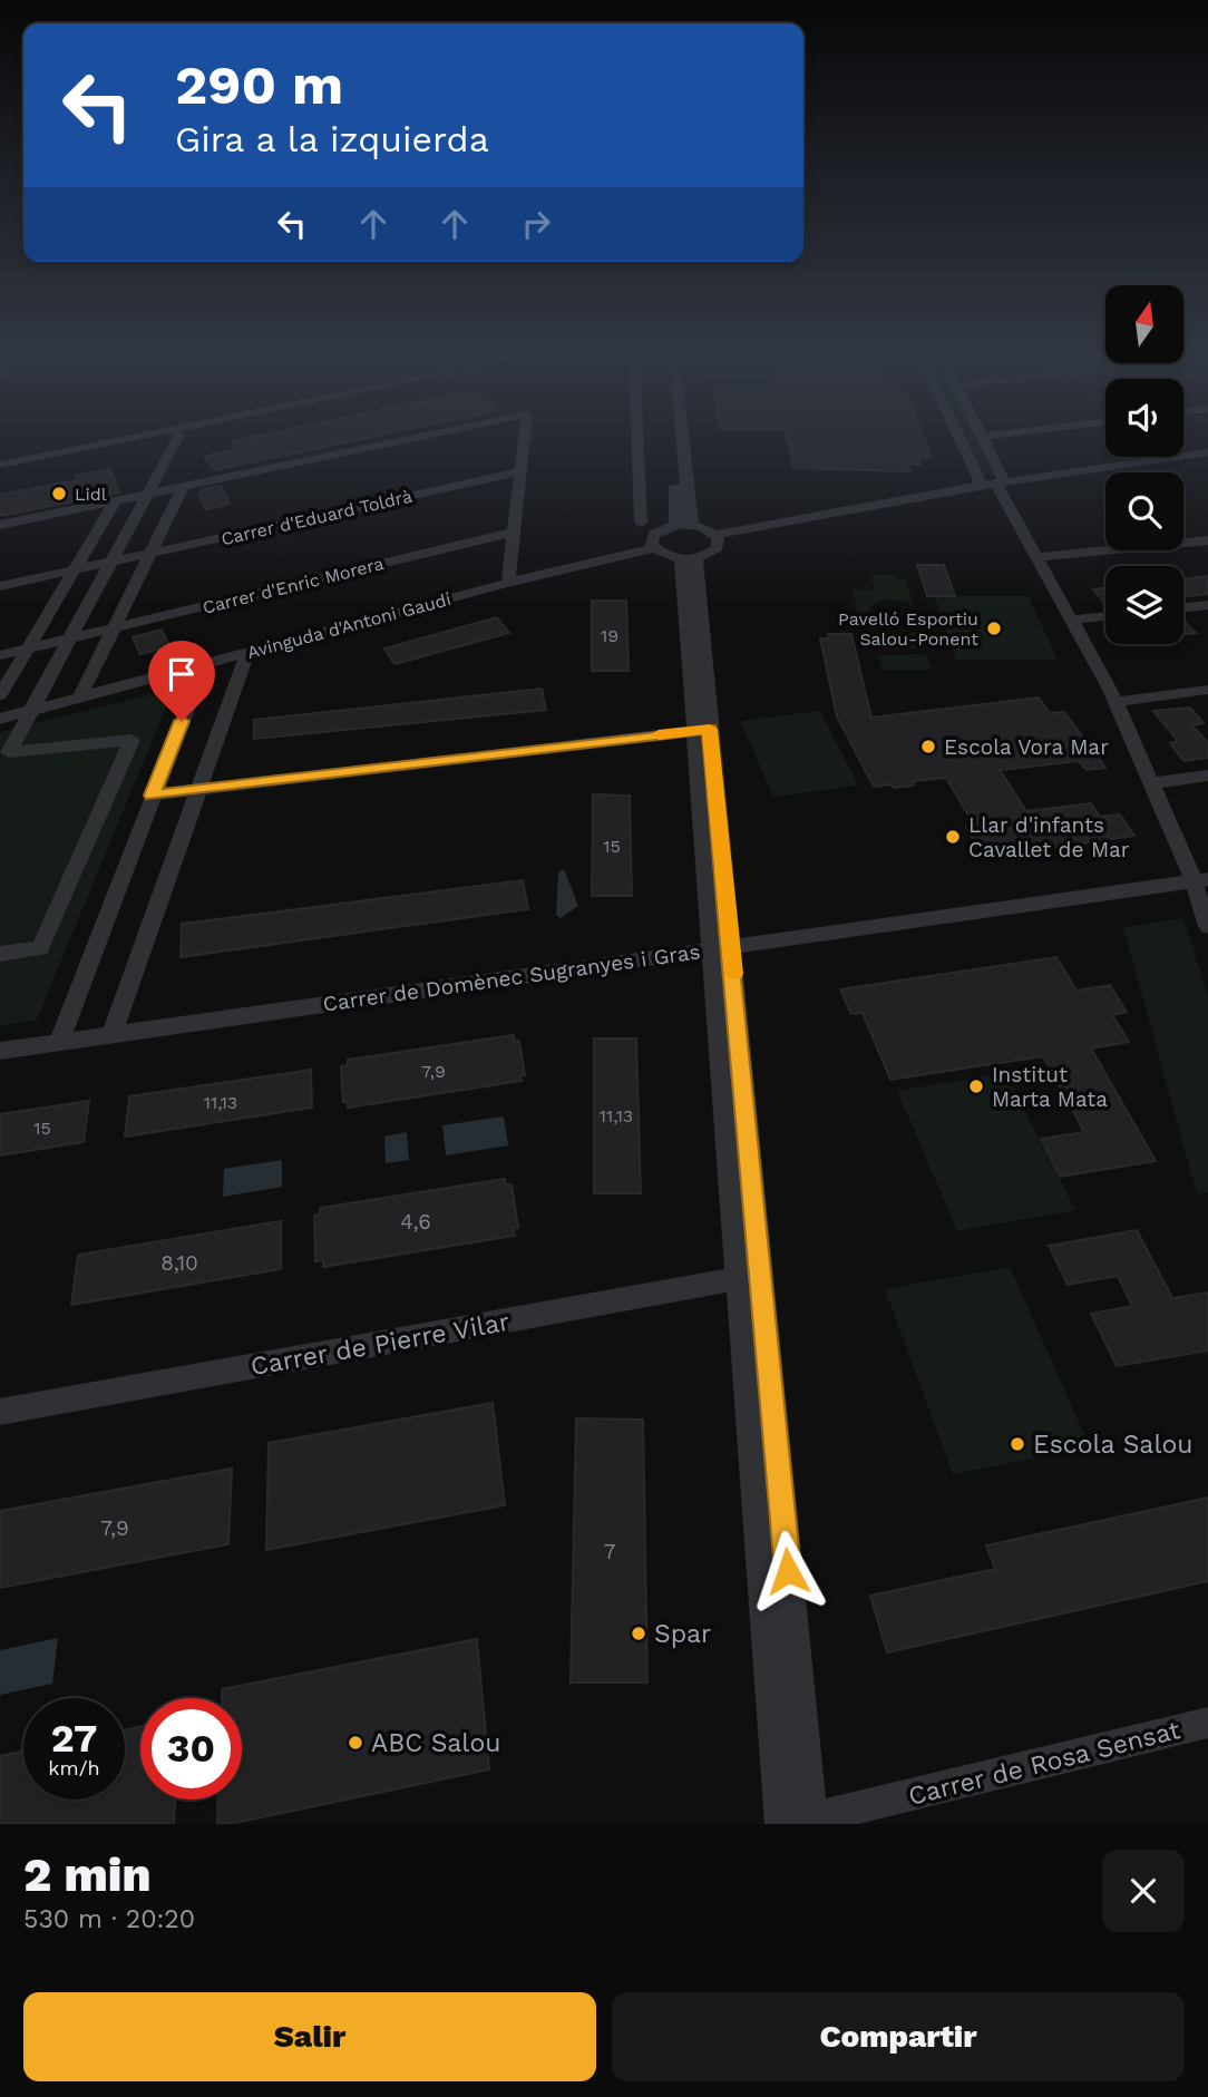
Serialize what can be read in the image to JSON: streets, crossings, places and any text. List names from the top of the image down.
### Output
{
  "streets": {
    "street": [
      "Carrer d'Eduard Toldrà",
      "Carrer d'Enric Morera",
      "Avinguda d'Antoni Gaudí",
      "Carrer de Domènec Sugranyes i Gras",
      "Carrer de Pierre Vilar",
      "Carrer de Rosa Sensat"
    ]
  },
  "places": [
    "Lidl",
    "Pavelló Esportiu Salou-Ponent",
    "Escola Vora Mar",
    "Llar d'infants Cavallet de Mar",
    "Institut Marta Mata",
    "Escola Salou",
    "Spar",
    "ABC Salou"
  ],
  "house_numbers": [
    "19",
    "15",
    "7,9",
    "11,13",
    "11,13",
    "15",
    "4,6",
    "8,10",
    "7,9",
    "7"
  ],
  "north": "top",
  "page": {
    "turn": ["290 m", "Gira a la izquierda"],
    "speed": "27 km/h",
    "limit": "30",
    "heading": ["2 min", "530 m · 20:20"],
    "buttons": ["Salir", "Compartir"]
  }
}
